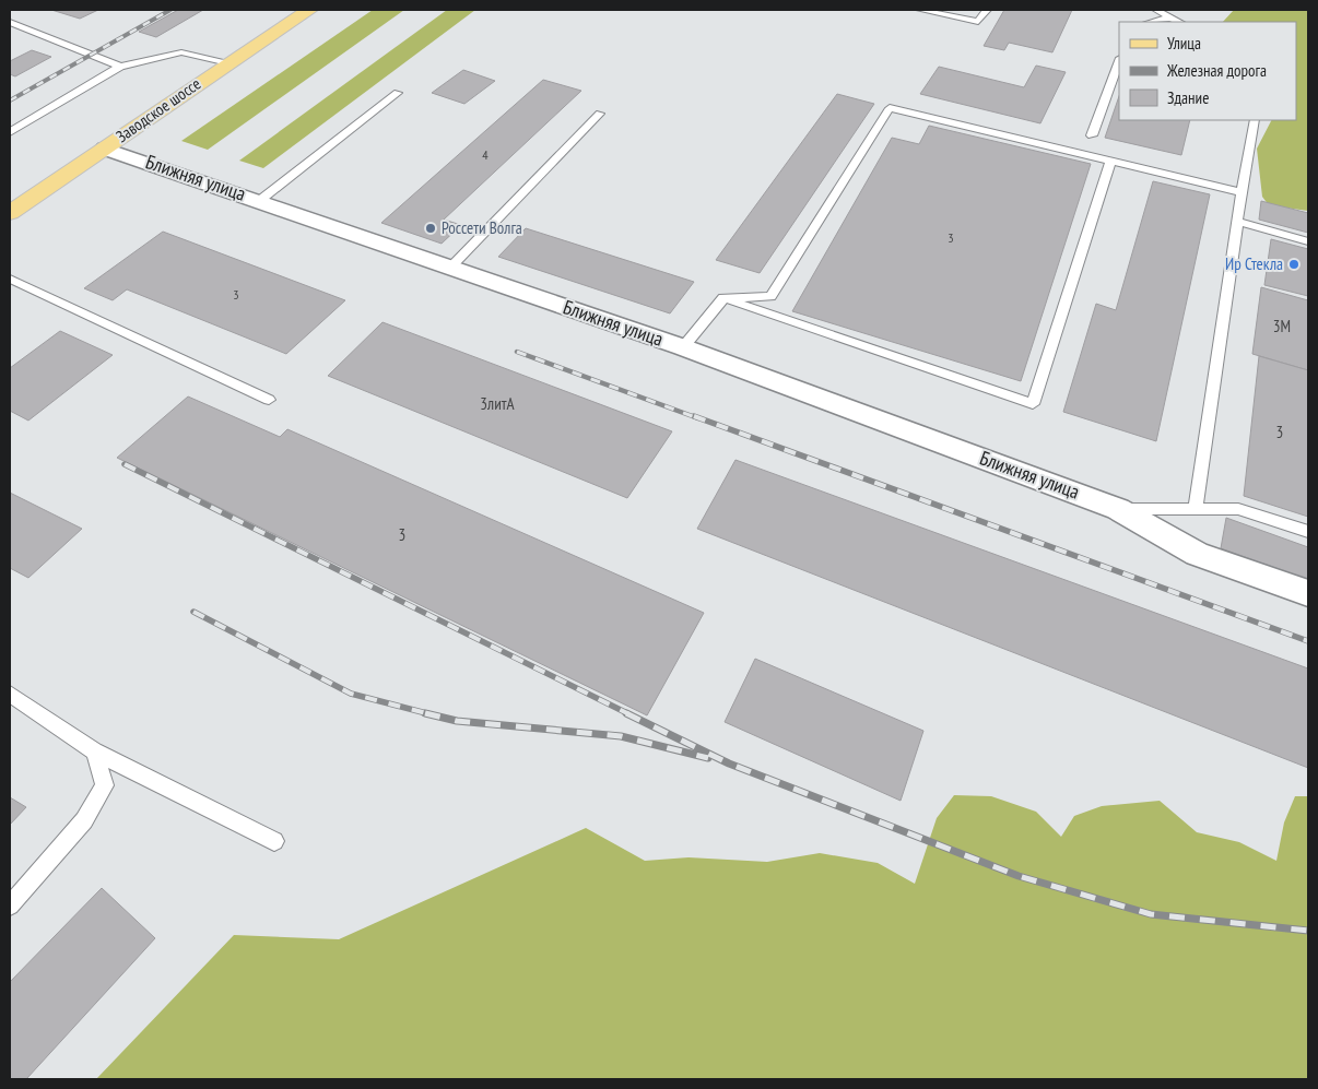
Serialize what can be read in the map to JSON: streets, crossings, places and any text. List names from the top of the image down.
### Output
{
  "streets": {
    "main road": ["Заводское шоссе"],
    "street": ["Ближняя улица"]
  },
  "crossings": [
    ["Заводское шоссе", "Ближняя улица"]
  ],
  "places": ["Россети Волга", "Ир Стекла"],
  "house_numbers": [
    "4",
    "3",
    "3",
    "3М",
    "3литА",
    "3",
    "3"
  ],
  "legend": ["Улица", "Железная дорога", "Здание"]
}
